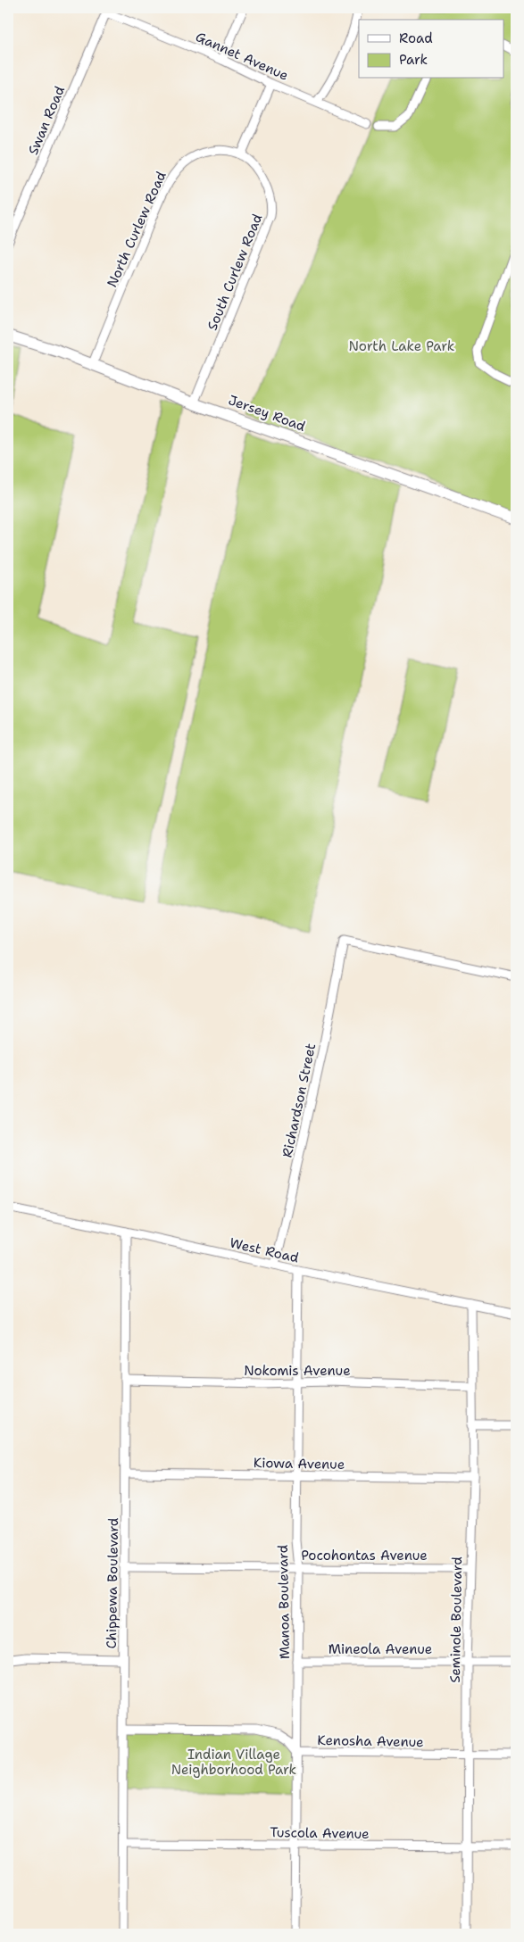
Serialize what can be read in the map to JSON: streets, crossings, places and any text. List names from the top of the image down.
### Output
{
  "streets": {
    "street": [
      "Gannet Avenue",
      "Swan Road",
      "North Curlew Road",
      "South Curlew Road",
      "Jersey Road",
      "Richardson Street",
      "West Road",
      "Nokomis Avenue",
      "Kiowa Avenue",
      "Pocohontas Avenue",
      "Chippewa Boulevard",
      "Manoa Boulevard",
      "Seminole Boulevard",
      "Mineola Avenue",
      "Kenosha Avenue",
      "Tuscola Avenue"
    ]
  },
  "crossings": [
    ["Gannet Avenue", "Swan Road"],
    ["North Curlew Road", "South Curlew Road"],
    ["North Curlew Road", "Jersey Road"],
    ["South Curlew Road", "Jersey Road"],
    ["Richardson Street", "West Road"],
    ["West Road", "Chippewa Boulevard"],
    ["West Road", "Manoa Boulevard"],
    ["West Road", "Seminole Boulevard"],
    ["Nokomis Avenue", "Chippewa Boulevard"],
    ["Nokomis Avenue", "Manoa Boulevard"],
    ["Nokomis Avenue", "Seminole Boulevard"],
    ["Kiowa Avenue", "Chippewa Boulevard"],
    ["Kiowa Avenue", "Manoa Boulevard"],
    ["Kiowa Avenue", "Seminole Boulevard"],
    ["Pocohontas Avenue", "Chippewa Boulevard"],
    ["Pocohontas Avenue", "Manoa Boulevard"],
    ["Pocohontas Avenue", "Seminole Boulevard"],
    ["Chippewa Boulevard", "Kenosha Avenue"],
    ["Chippewa Boulevard", "Tuscola Avenue"],
    ["Manoa Boulevard", "Mineola Avenue"],
    ["Manoa Boulevard", "Kenosha Avenue"],
    ["Manoa Boulevard", "Tuscola Avenue"],
    ["Seminole Boulevard", "Mineola Avenue"],
    ["Seminole Boulevard", "Kenosha Avenue"],
    ["Seminole Boulevard", "Tuscola Avenue"]
  ],
  "parks": ["North Lake Park", "Indian Village Neighborhood Park"],
  "legend": ["Road", "Park"]
}
